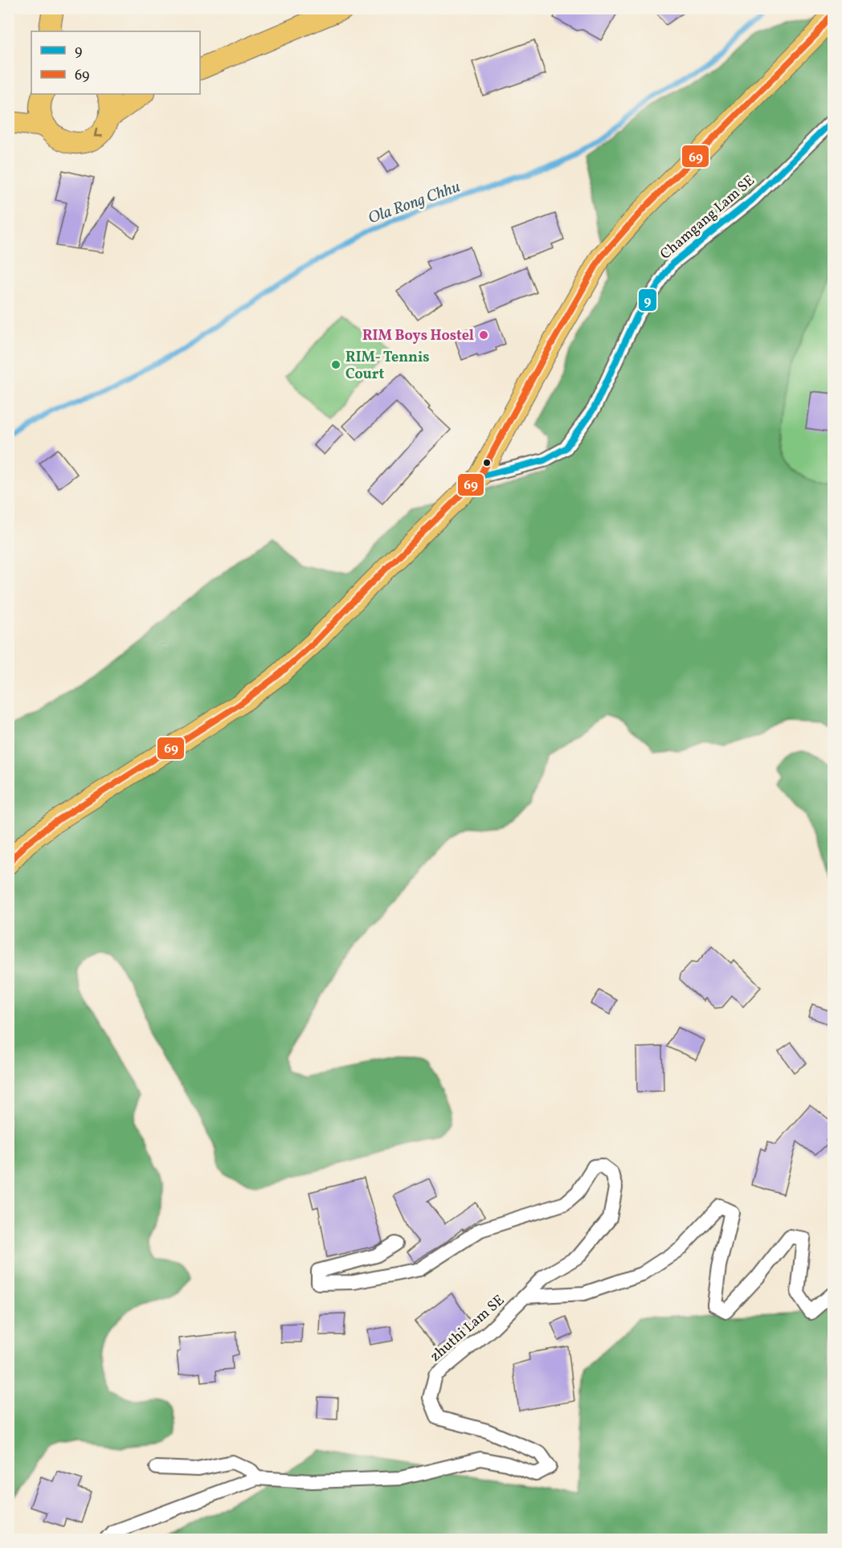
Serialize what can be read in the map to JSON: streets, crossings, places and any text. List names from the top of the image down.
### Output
{
  "streets": {
    "street": ["Chamgang Lam SE", "zhuthi Lam SE"]
  },
  "water": ["Ola Rong Chhu"],
  "places": ["RIM Boys Hostel", "RIM- Tennis Court"],
  "lines": ["transit line 69", "transit line 9"],
  "legend": ["9", "69"]
}
